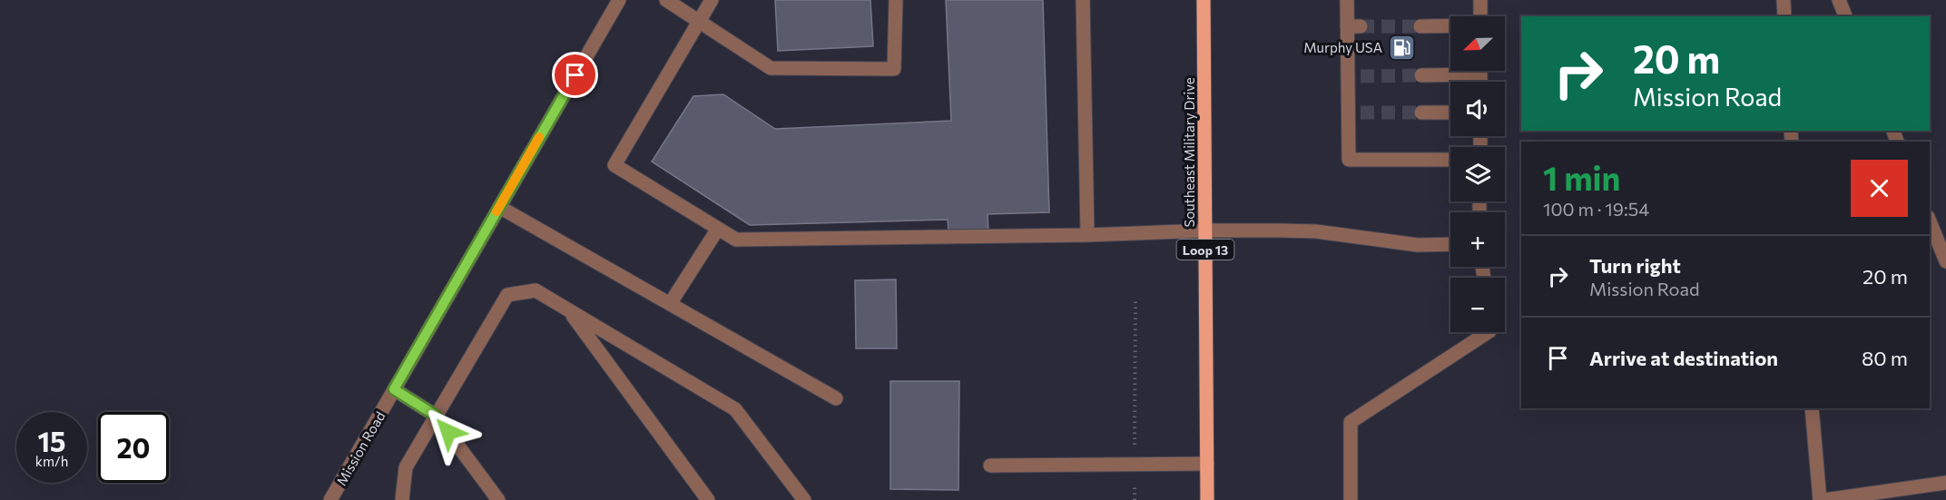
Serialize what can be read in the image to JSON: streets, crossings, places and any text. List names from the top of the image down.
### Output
{
  "streets": {
    "main road": ["Southeast Military Drive", "Loop 13"],
    "street": ["Mission Road"]
  },
  "places": {
    "fuel station": ["Murphy USA"]
  },
  "north": "bottom left",
  "page": {
    "map_buttons": ["+", "−"],
    "turn": ["20 m", "Mission Road"],
    "heading": ["1 min", "100 m · 19:54"],
    "list": [
      {
        "name": "Turn right",
        "note": "Mission Road",
        "value": "20 m"
      },
      {
        "name": "Arrive at destination",
        "value": "80 m"
      }
    ],
    "speed": "15 km/h",
    "limit": "20"
  }
}
